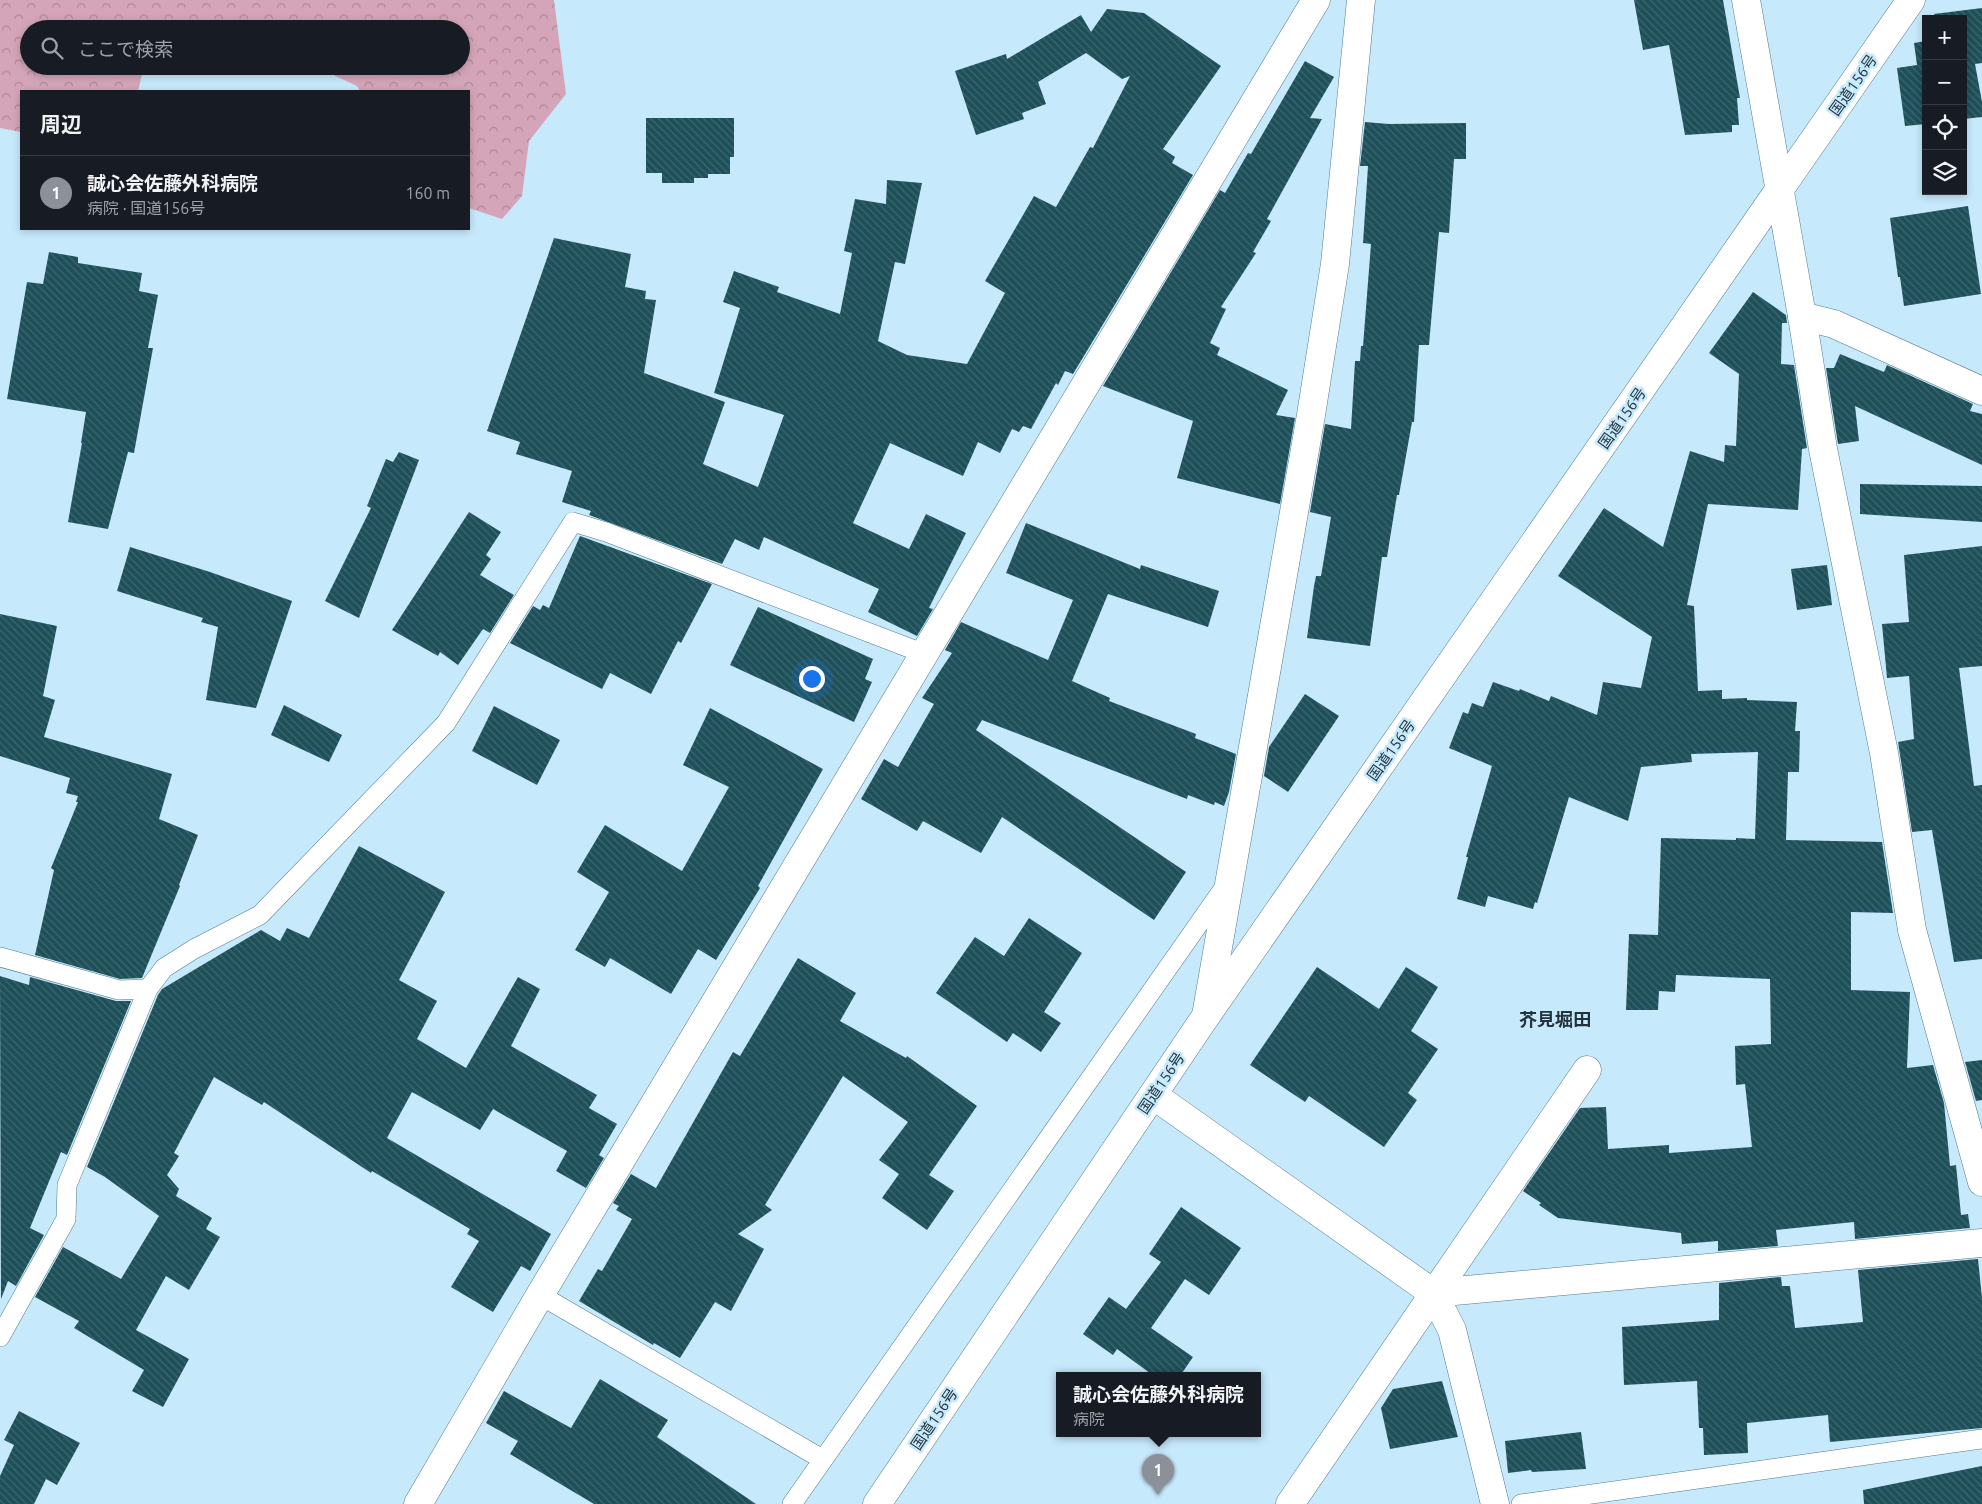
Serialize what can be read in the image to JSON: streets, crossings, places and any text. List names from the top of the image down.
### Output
{
  "streets": {
    "main road": ["国道156号"]
  },
  "districts": ["芥見堀田"],
  "page": {
    "map_buttons": ["+", "−"],
    "search": "ここで検索",
    "heading": "周辺",
    "list": [
      {
        "mark": "1",
        "name": "誠心会佐藤外科病院",
        "note": "病院 · 国道156号",
        "value": "160 m"
      }
    ],
    "popup": ["誠心会佐藤外科病院", "病院"],
    "pins": "1"
  }
}
